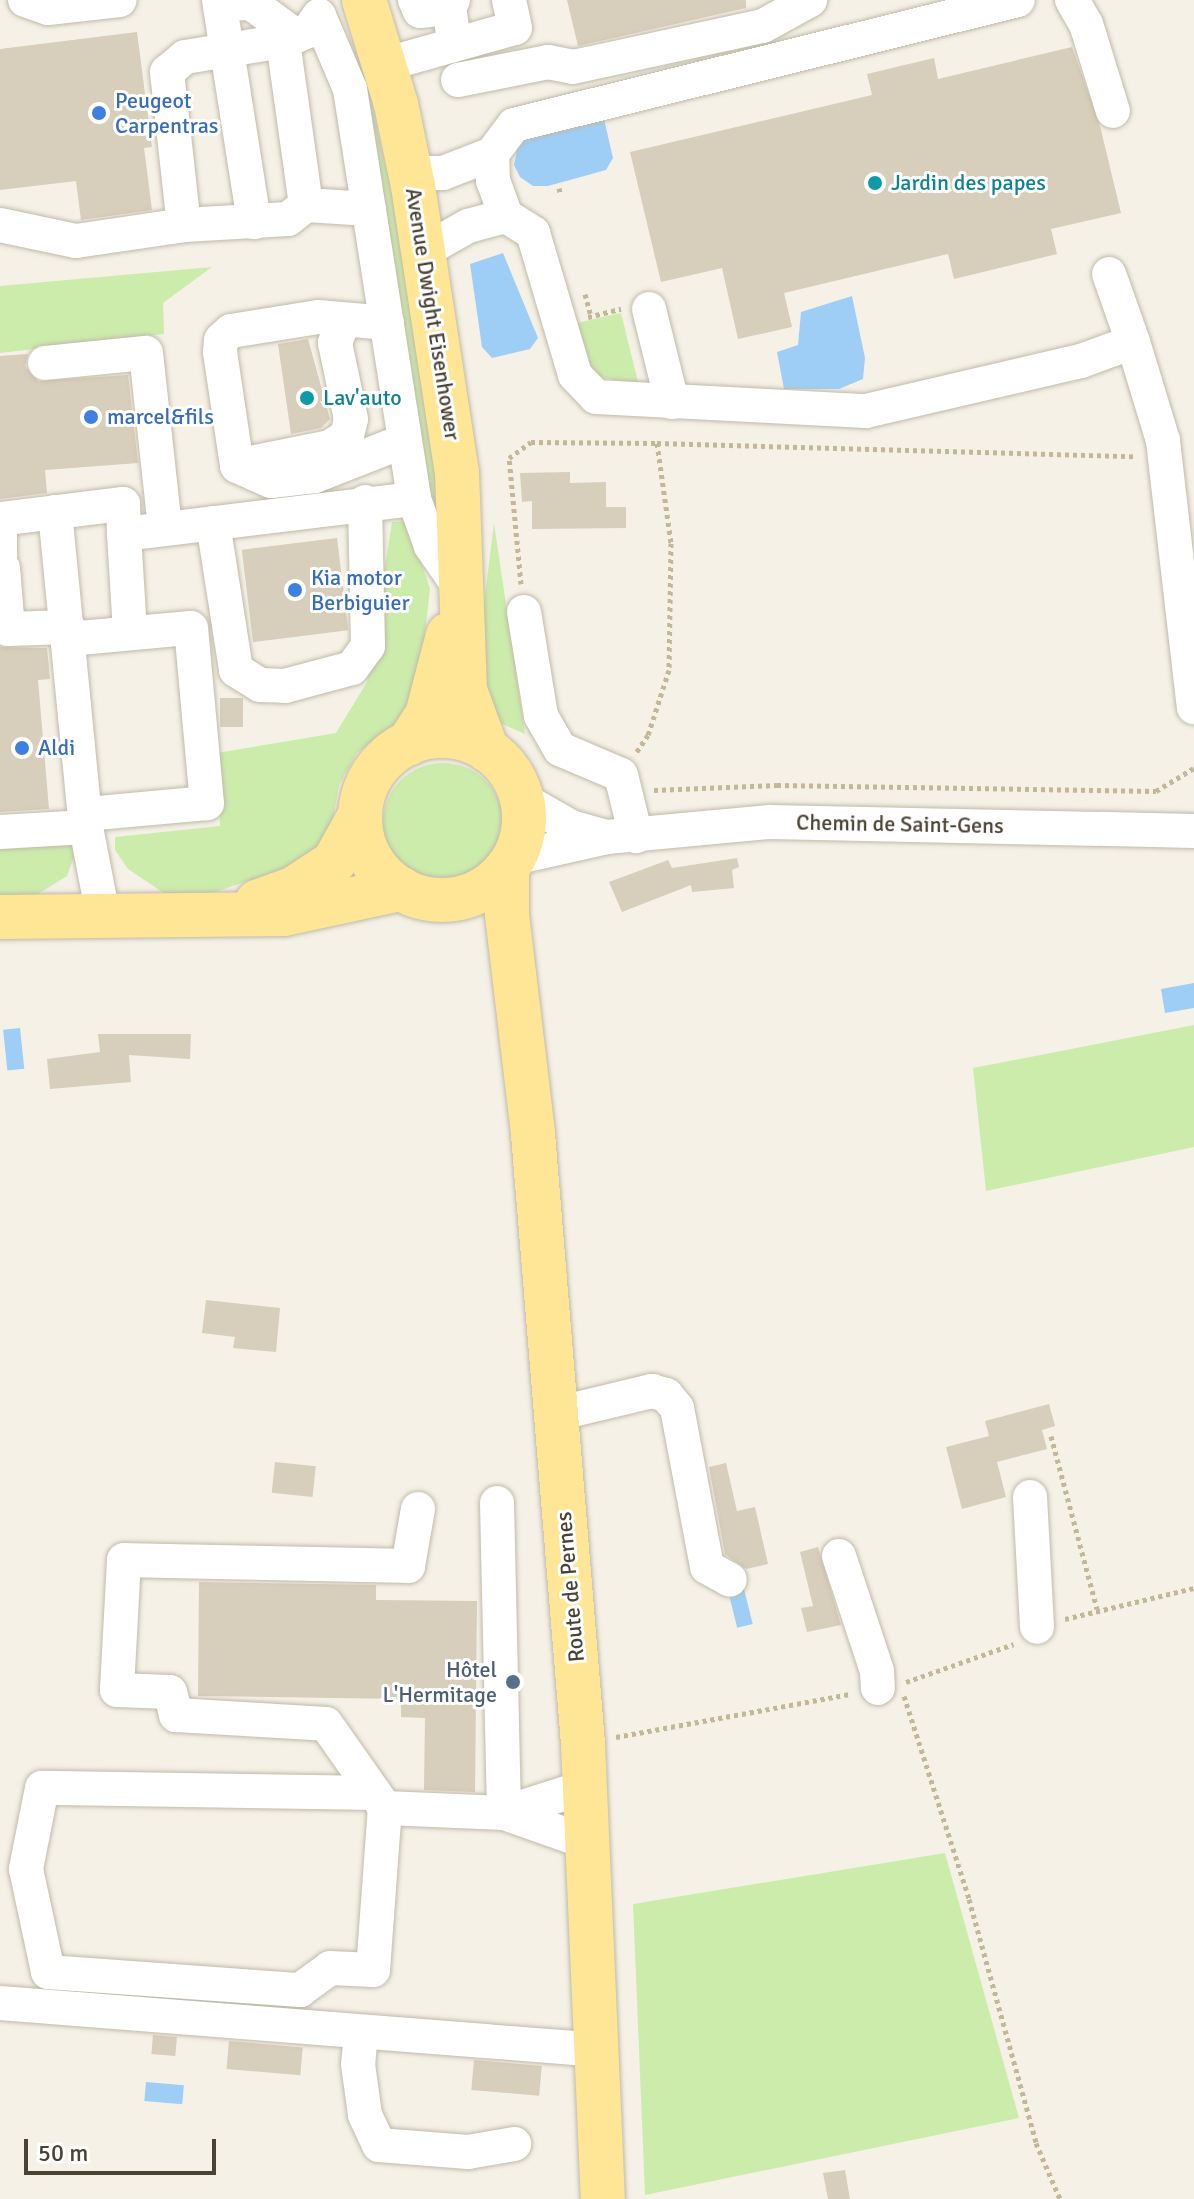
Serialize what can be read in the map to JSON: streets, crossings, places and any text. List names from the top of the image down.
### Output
{
  "streets": {
    "main road": ["Avenue Dwight Eisenhower", "Route de Pernes"],
    "street": ["Chemin de Saint-Gens"]
  },
  "crossings": [
    ["Avenue Dwight Eisenhower", "Chemin de Saint-Gens"],
    ["Avenue Dwight Eisenhower", "Route de Pernes"],
    ["Chemin de Saint-Gens", "Route de Pernes"]
  ],
  "places": [
    "Peugeot Carpentras",
    "Jardin des papes",
    "Lav'auto",
    "marcel&fils",
    "Kia motor Berbiguier",
    "Aldi",
    "Hôtel L'Hermitage"
  ],
  "scale_bar": "50 m"
}
